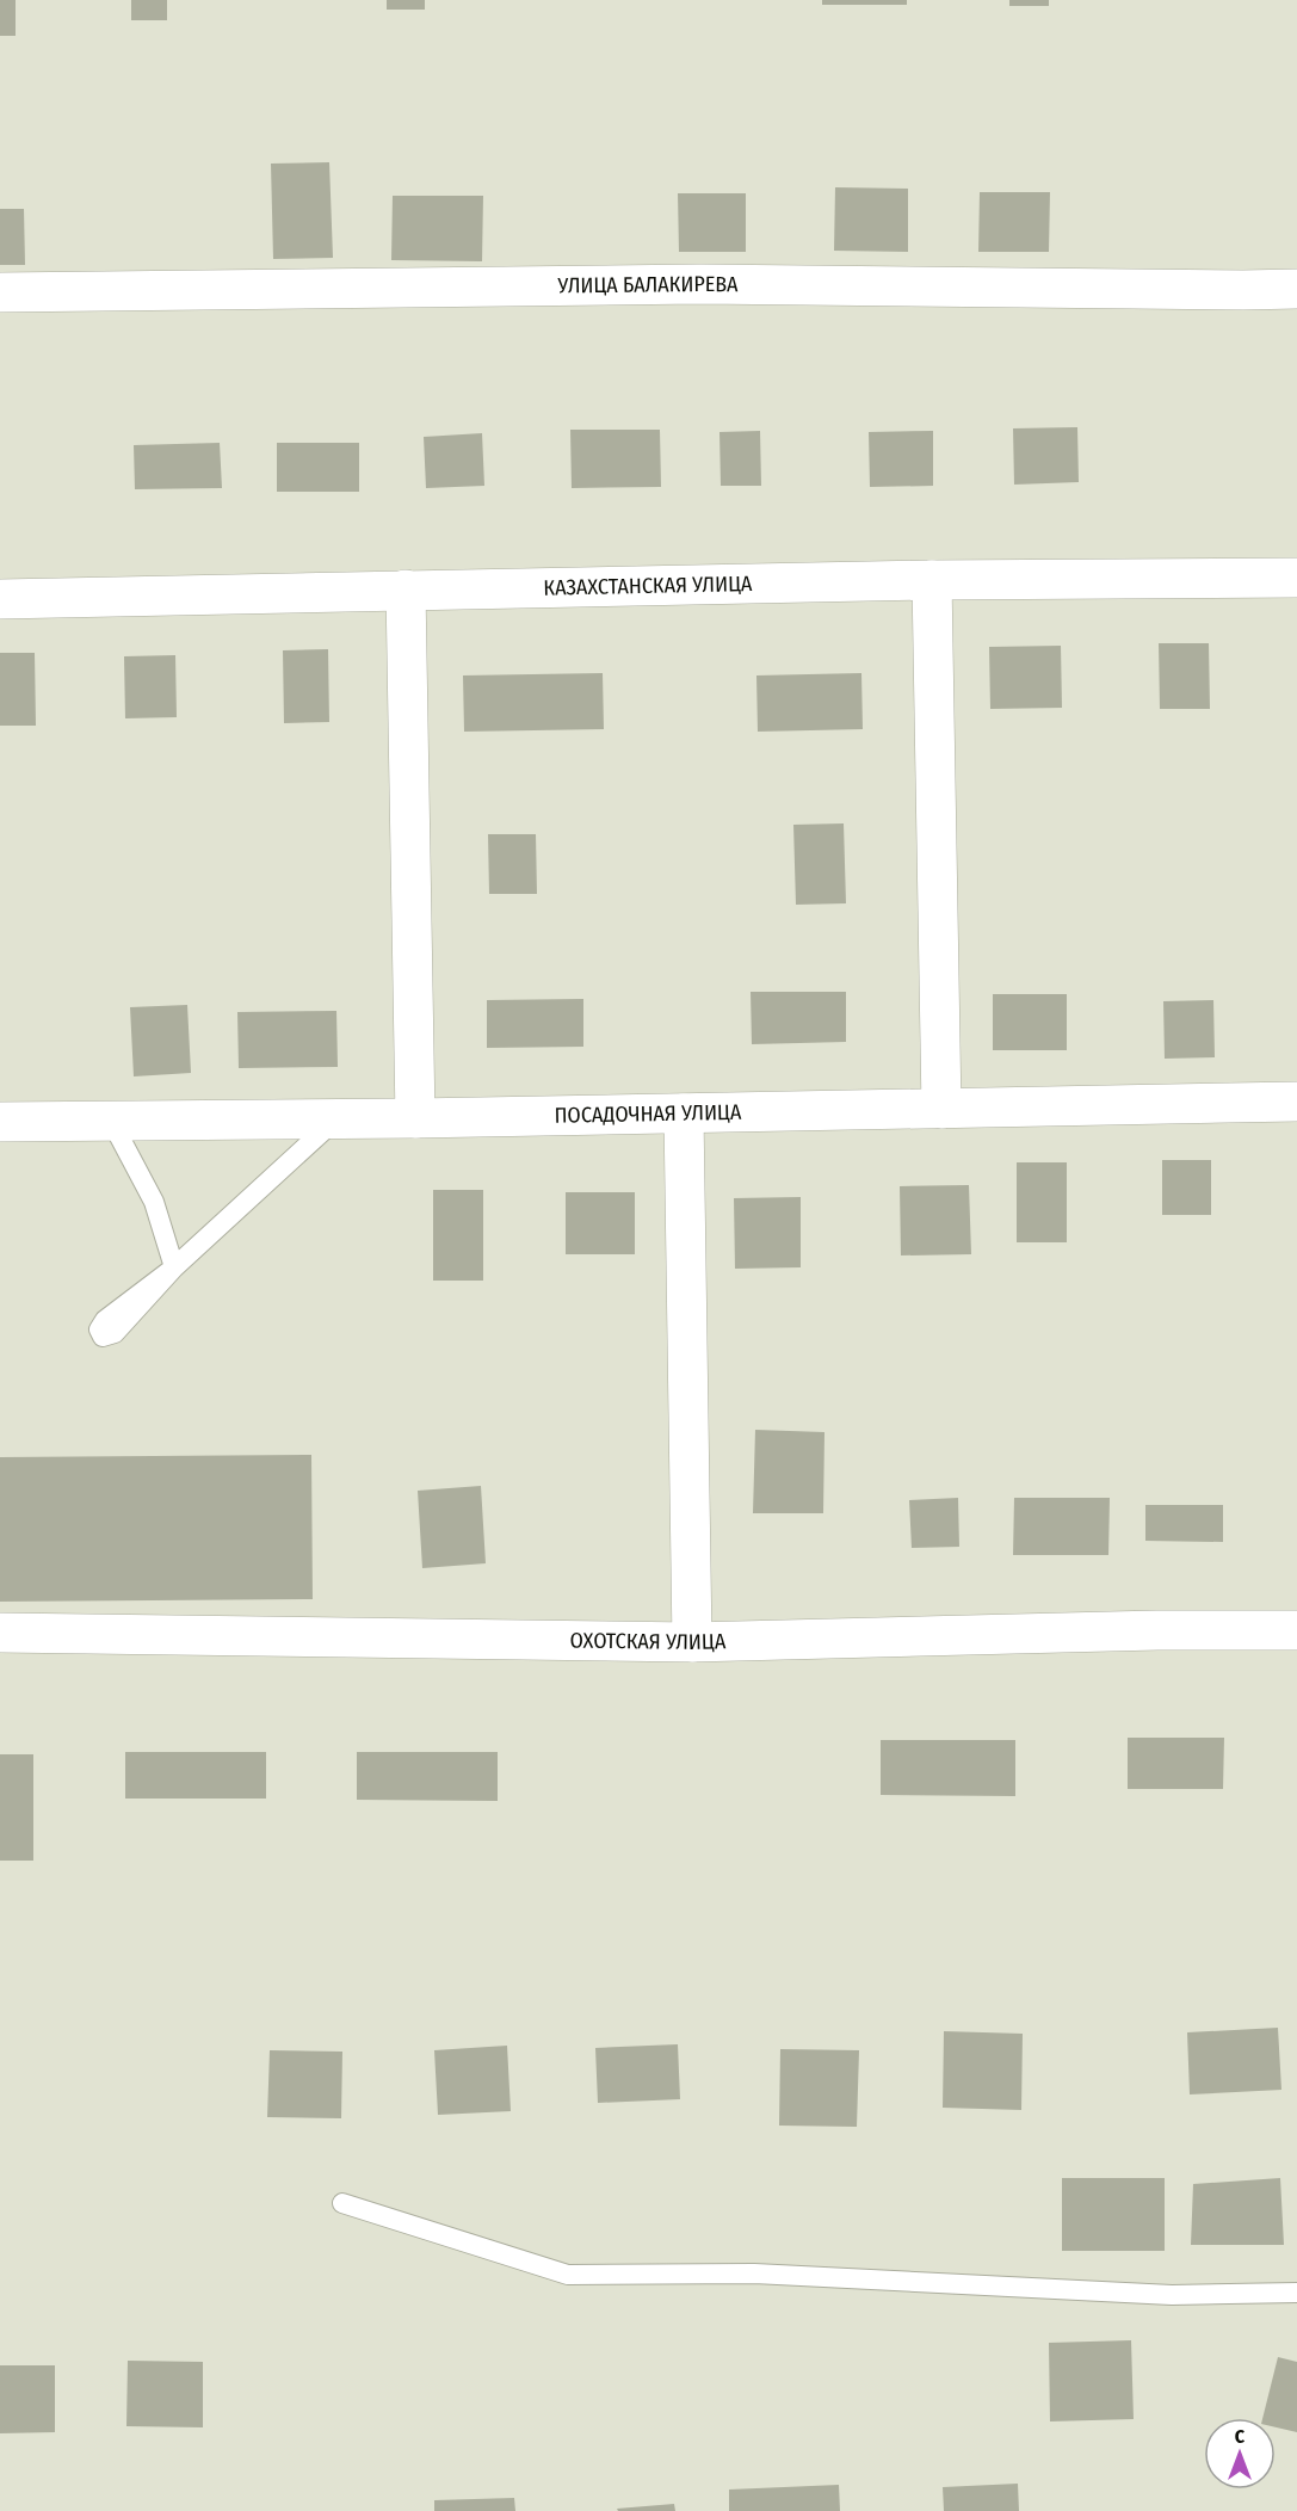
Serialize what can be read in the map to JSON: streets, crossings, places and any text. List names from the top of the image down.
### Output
{
  "streets": {
    "street": [
      "УЛИЦА БАЛАКИРЕВА",
      "КАЗАХСТАНСКАЯ УЛИЦА",
      "ПОСАДОЧНАЯ УЛИЦА",
      "ОХОТСКАЯ УЛИЦА"
    ]
  },
  "north": "top"
}
